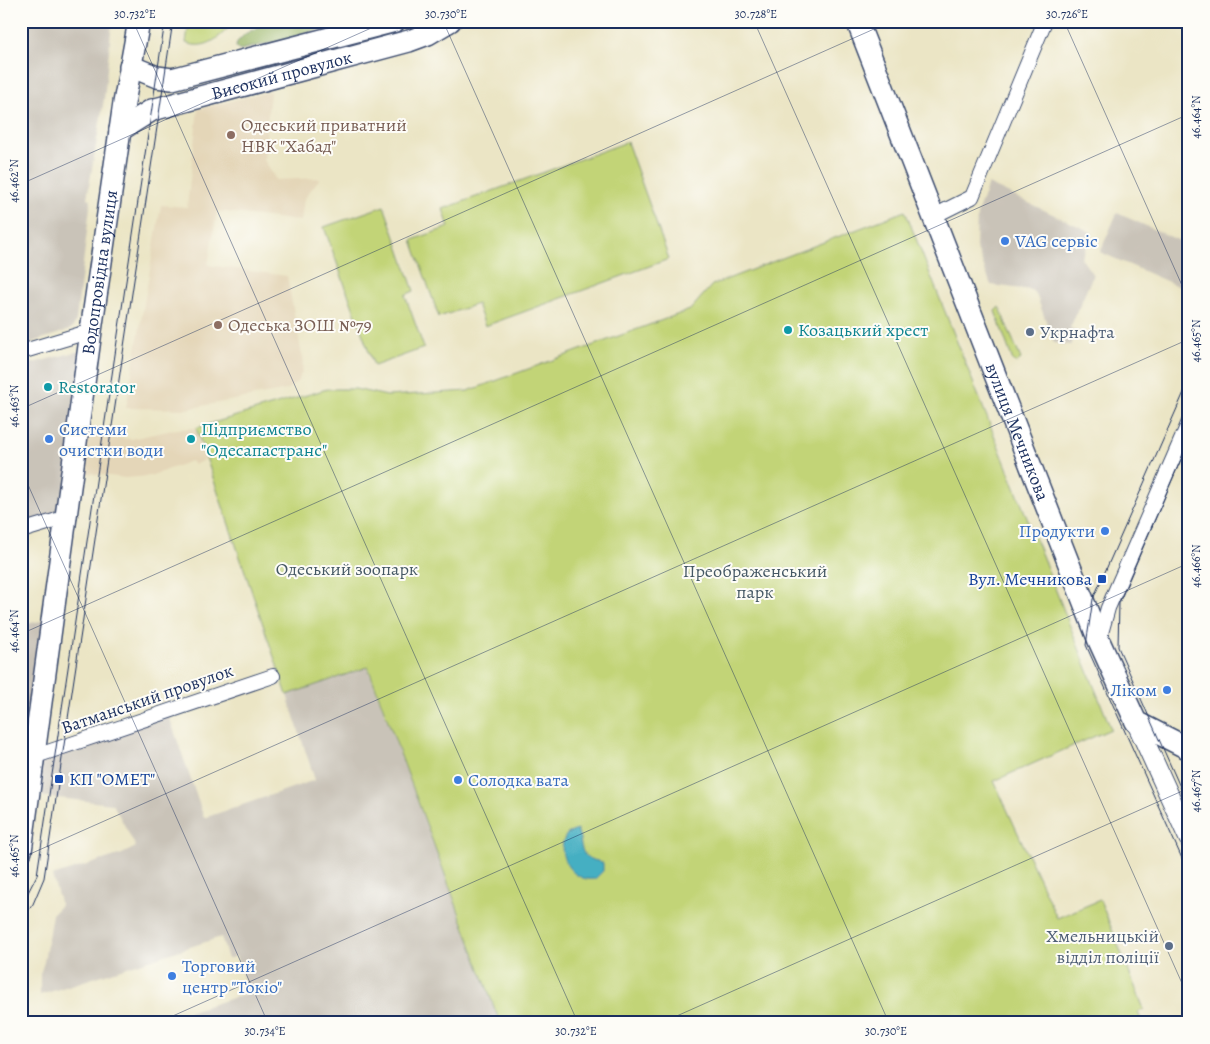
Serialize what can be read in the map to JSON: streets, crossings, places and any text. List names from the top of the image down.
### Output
{
  "streets": {
    "main road": ["Високий провулок", "Водопровідна вулиця", "вулиця Мечникова"],
    "street": ["Ватманський провулок"]
  },
  "crossings": [
    ["Високий провулок", "Водопровідна вулиця"],
    ["Водопровідна вулиця", "Ватманський провулок"]
  ],
  "parks": ["Одеський зоопарк", "Преображенський парк"],
  "places": {
    "other": [
      "Одеський приватний НВК \"Хабад\"",
      "VAG сервіс",
      "Одеська ЗОШ №79",
      "Козацький хрест",
      "Укрнафта",
      "Restorator",
      "Системи очистки води",
      "Підприємство \"Одесапастранс\"",
      "Продукти",
      "Ліком",
      "Солодка вата",
      "Хмельницькій відділ поліції",
      "Торговий центр \"Токіо\""
    ],
    "transit": ["Вул. Мечникова", "КП \"ОМЕТ\""]
  },
  "coordinates": [
    "30.732°E",
    "30.730°E",
    "30.728°E",
    "30.726°E",
    "46.464°N",
    "46.462°N",
    "46.465°N",
    "46.463°N",
    "46.466°N",
    "46.467°N",
    "30.734°E"
  ]
}
